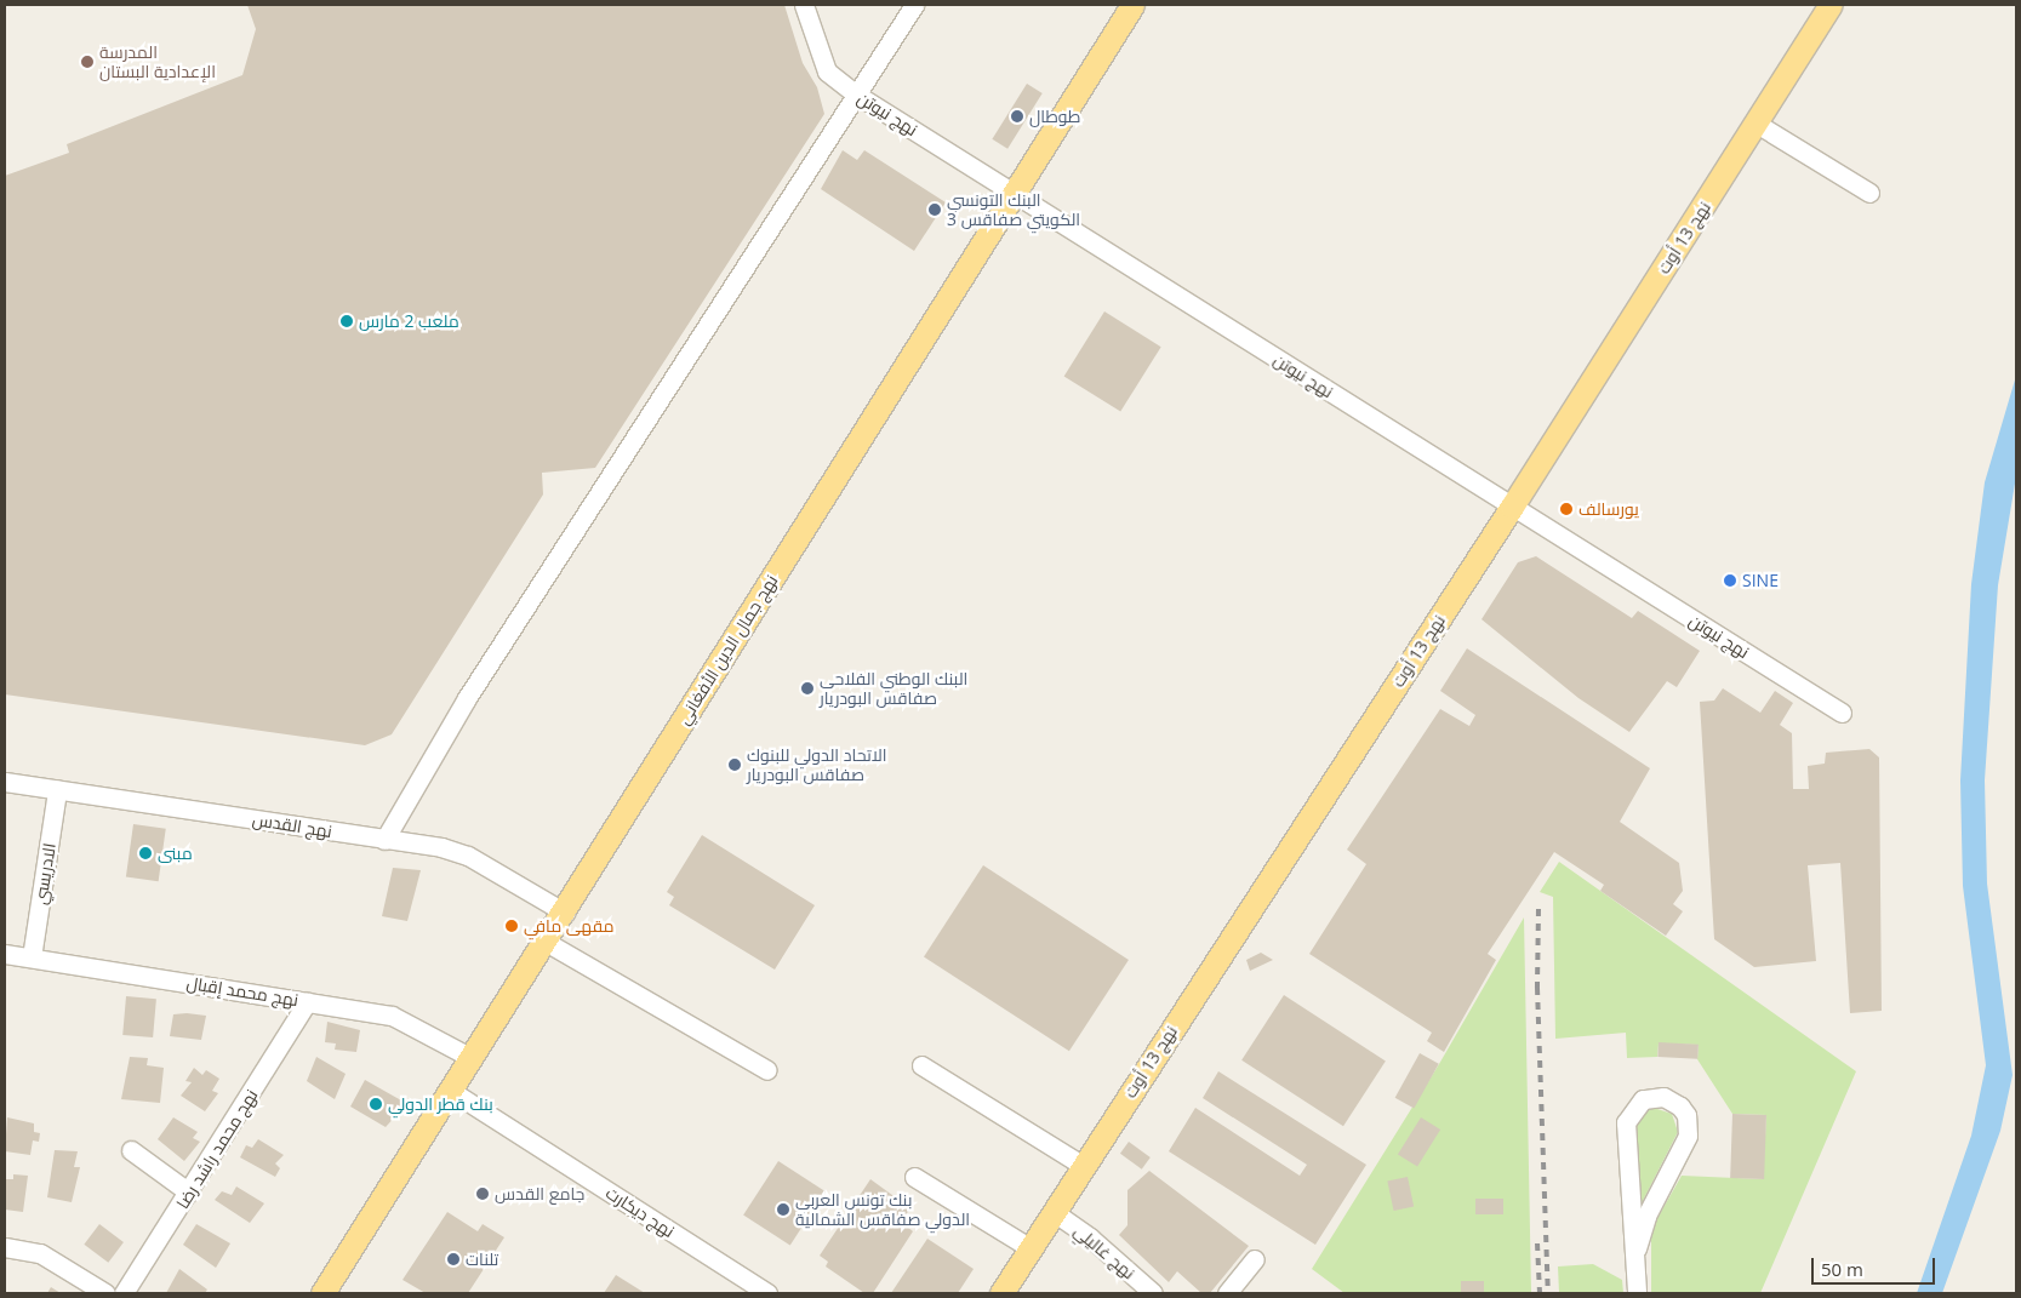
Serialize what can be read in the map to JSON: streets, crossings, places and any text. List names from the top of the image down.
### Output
{
  "streets": {
    "main road": ["نهج 13 أوت", "نهج جمال الدين الأفغاني"],
    "street": [
      "نهج نيوتن",
      "نهج القدس",
      "الادريسي",
      "نهج محمد إقبال",
      "نهج محمد راشد رضا",
      "نهج ديكارت",
      "نهج غاليلي"
    ]
  },
  "crossings": [
    ["نهج نيوتن", "نهج 13 أوت"],
    ["نهج نيوتن", "نهج جمال الدين الأفغاني"],
    ["نهج 13 أوت", "نهج غاليلي"],
    ["نهج جمال الدين الأفغاني", "نهج القدس"],
    ["نهج جمال الدين الأفغاني", "نهج محمد إقبال"],
    ["نهج جمال الدين الأفغاني", "نهج ديكارت"],
    ["نهج القدس", "الادريسي"],
    ["الادريسي", "نهج محمد إقبال"],
    ["نهج محمد إقبال", "نهج محمد راشد رضا"]
  ],
  "places": [
    "المدرسة الإعدادية البستان",
    "طوطال",
    "البنك التونسي الكويتي صفاقس 3",
    "ملعب 2 مارس",
    "يورسالف",
    "SINE",
    "البنك الوطني الفلاحي صفاقس البودريار",
    "الاتحاد الدولي للبنوك صفاقس البودريار",
    "مبنى",
    "مقهى مافي",
    "بنك قطر الدولي",
    "جامع القدس",
    "بنك تونس العربي الدولي صفاقس الشمالية",
    "تلنات"
  ],
  "scale_bar": "50 m"
}
